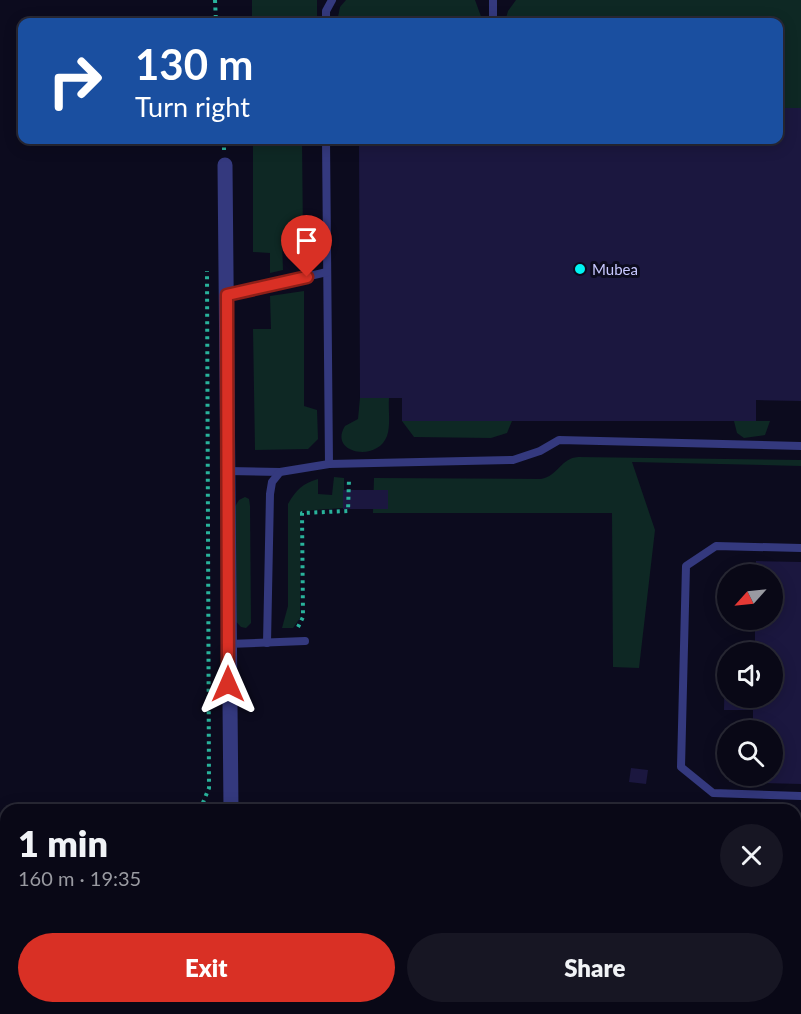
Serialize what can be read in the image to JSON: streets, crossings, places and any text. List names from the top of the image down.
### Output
{
  "places": ["Mubea"],
  "north": "bottom left",
  "page": {
    "turn": ["130 m", "Turn right"],
    "heading": ["1 min", "160 m · 19:35"],
    "buttons": ["Exit", "Share"]
  }
}
